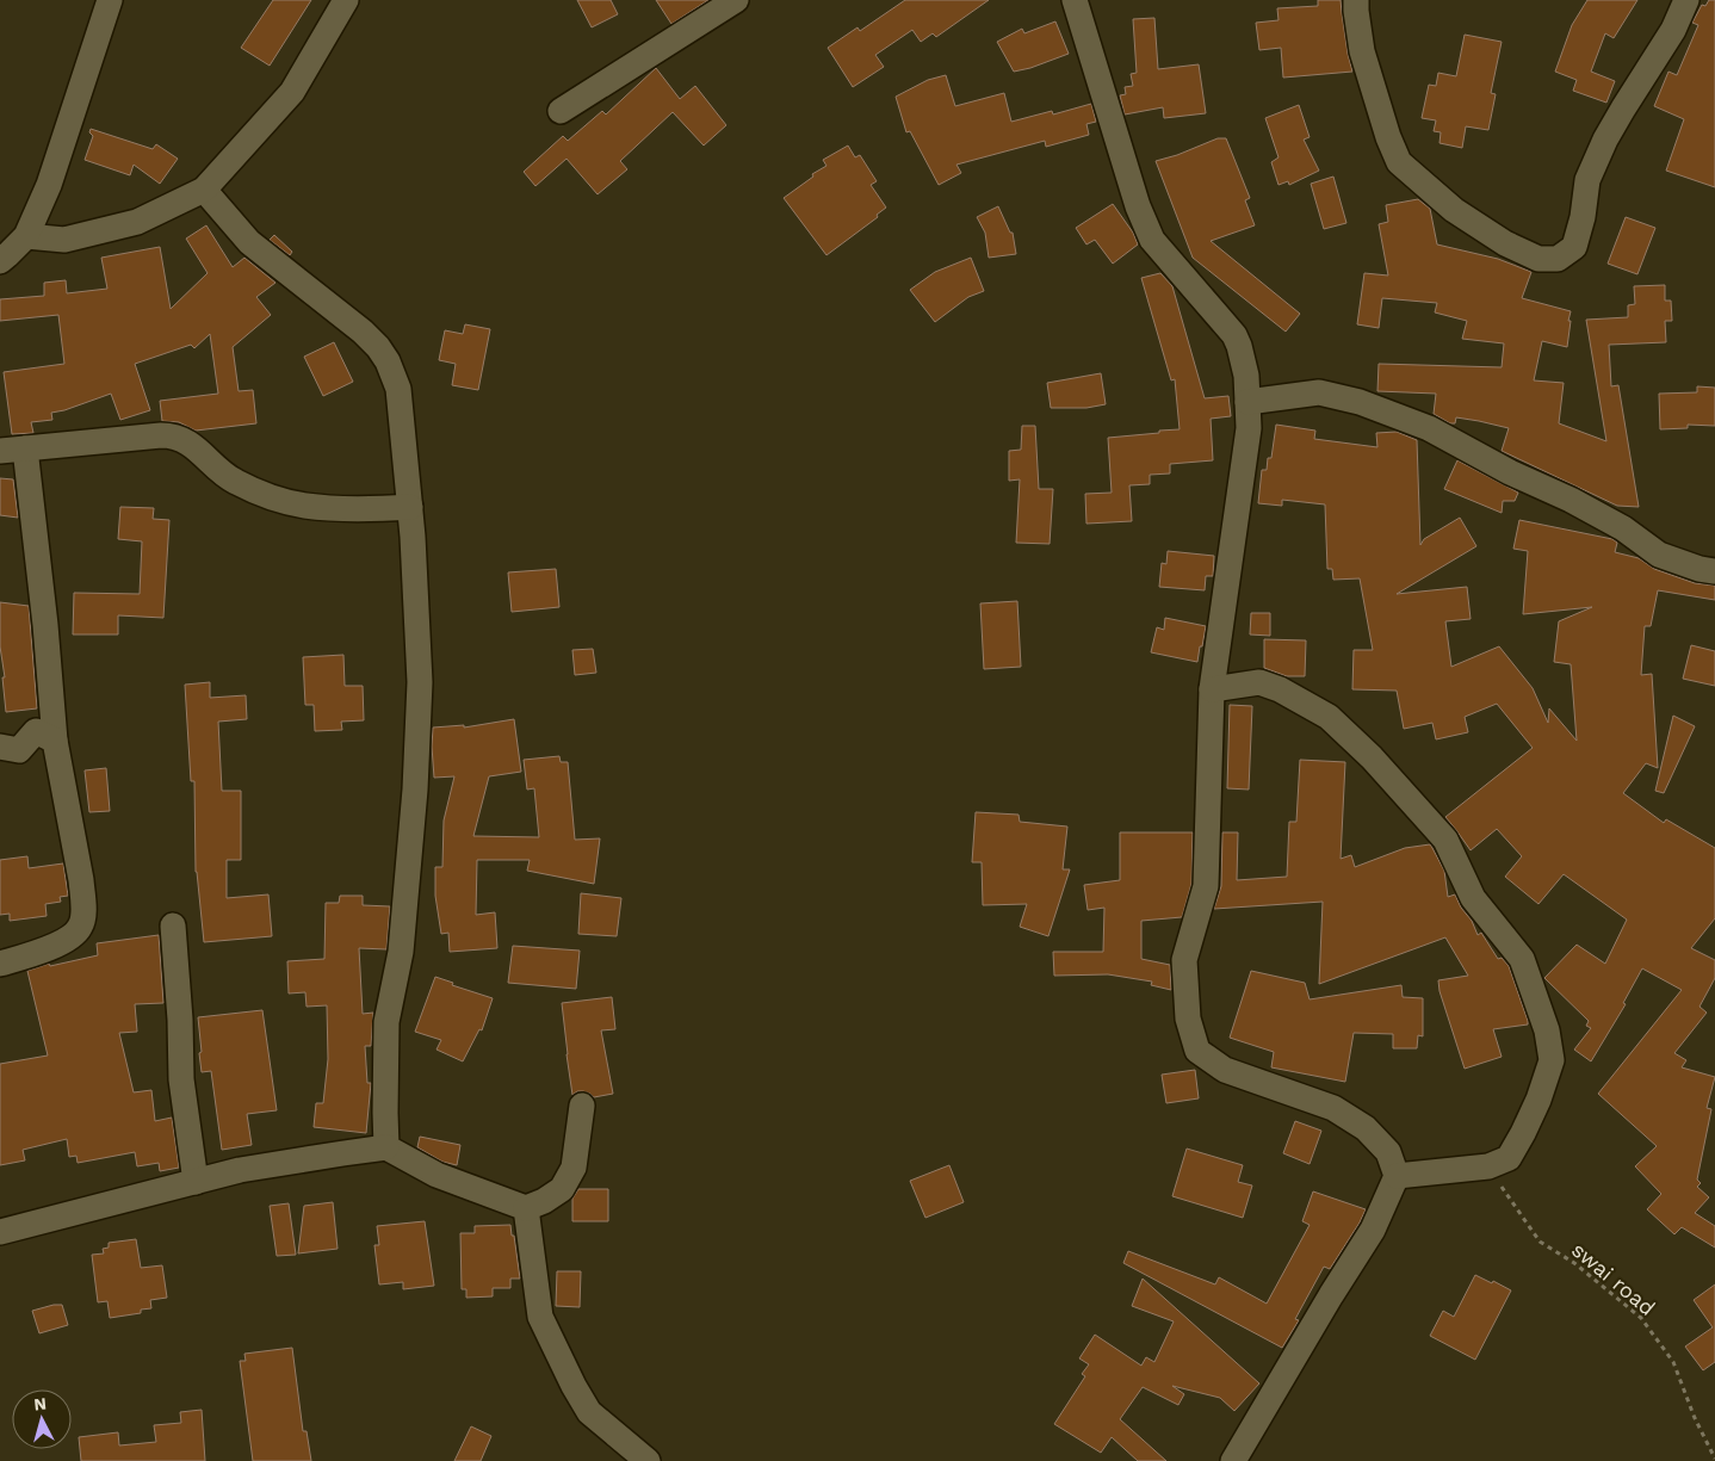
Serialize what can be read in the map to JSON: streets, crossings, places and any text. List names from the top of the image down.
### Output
{
  "streets": {
    "path": ["swai road"]
  },
  "north": "top"
}
